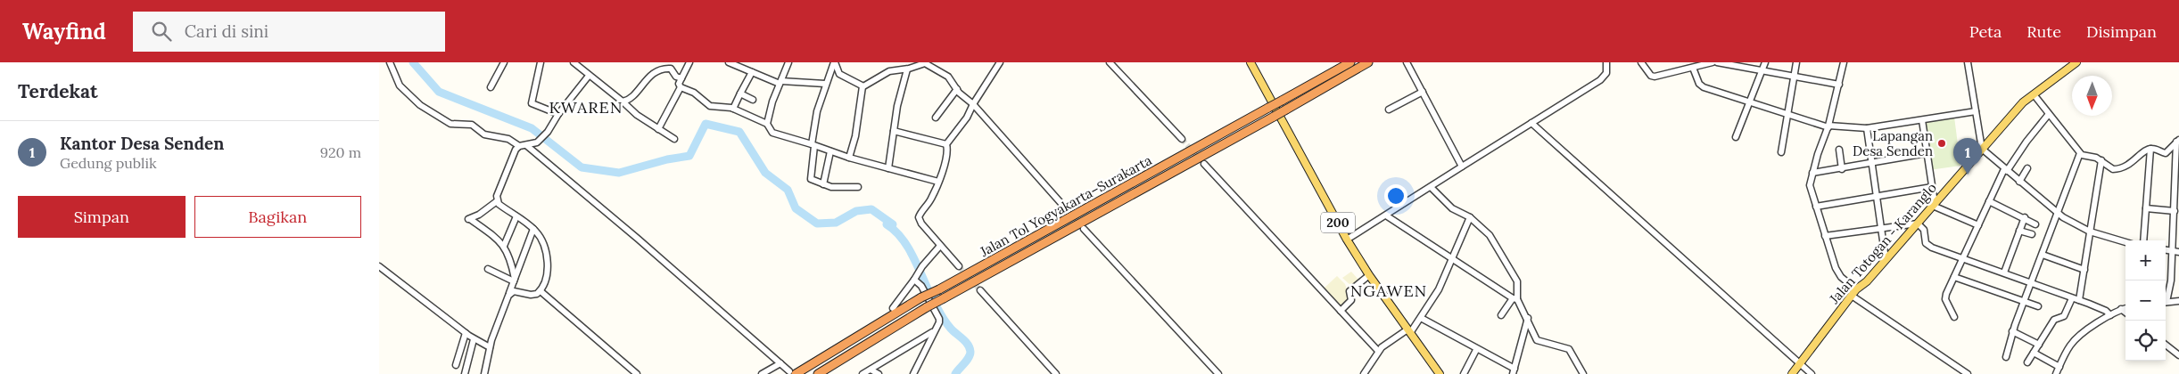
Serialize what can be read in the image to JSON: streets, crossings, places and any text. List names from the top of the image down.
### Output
{
  "streets": {
    "highway": ["Jalan Tol Yogyakarta–Surakarta"],
    "main road": ["200", "Jalan Totogan - Karanglo"]
  },
  "districts": ["KWAREN", "NGAWEN"],
  "places": ["Lapangan Desa Senden"],
  "north": "bottom",
  "page": {
    "header": "Wayfind",
    "search": "Cari di sini",
    "nav": ["Peta", "Rute", "Disimpan"],
    "heading": "Terdekat",
    "list": [
      {
        "mark": "1",
        "name": "Kantor Desa Senden",
        "note": "Gedung publik",
        "value": "920 m"
      }
    ],
    "pins": "1",
    "buttons": ["Simpan", "Bagikan"],
    "map_buttons": ["+", "−"]
  }
}
